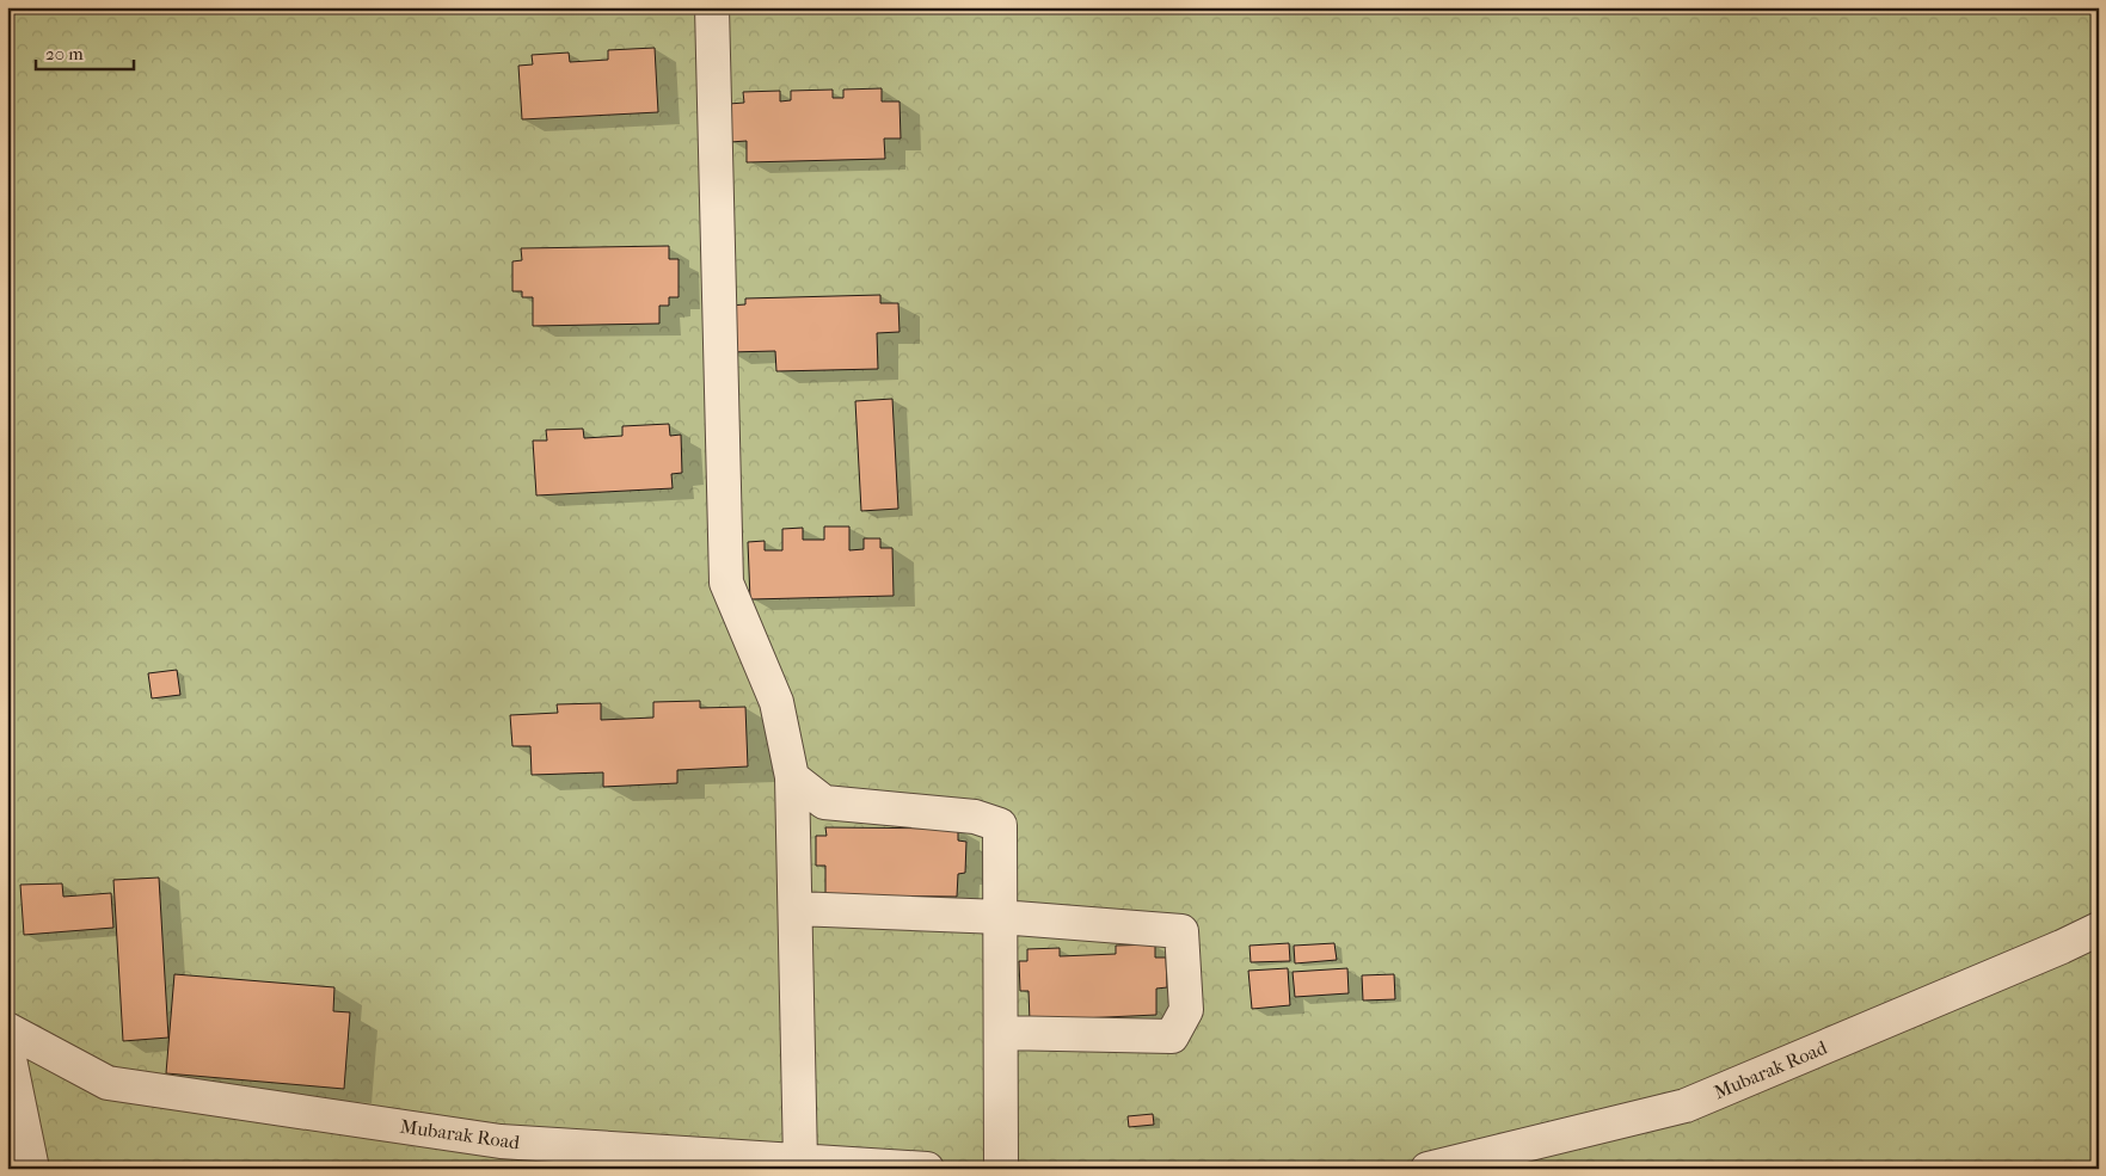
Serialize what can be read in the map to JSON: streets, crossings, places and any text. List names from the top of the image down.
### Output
{
  "streets": {
    "street": ["Mubarak Road"]
  },
  "scale_bar": "20 m"
}
